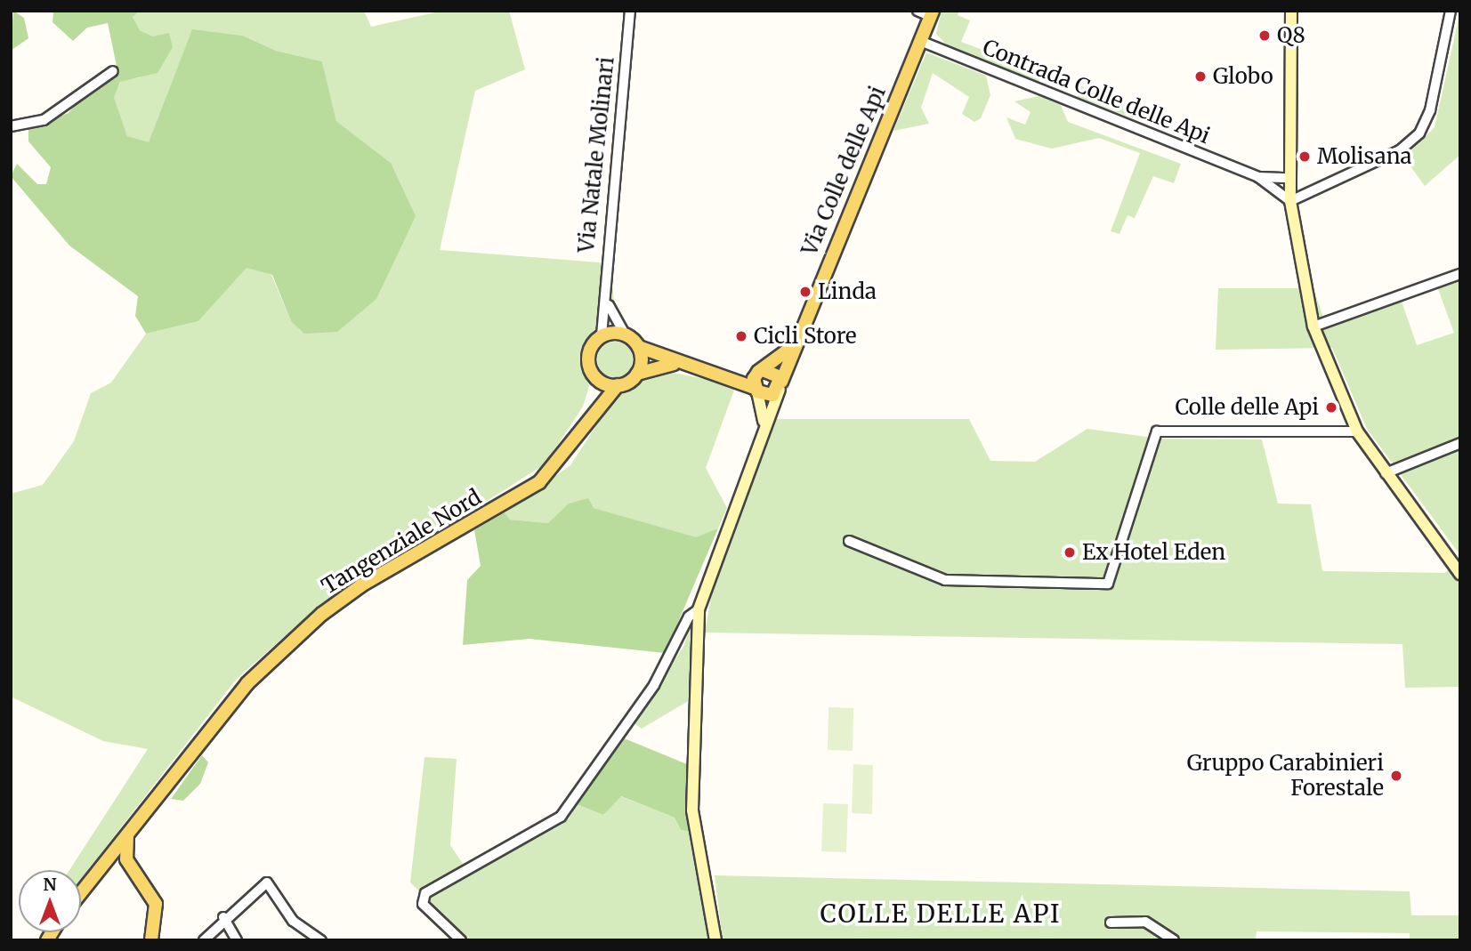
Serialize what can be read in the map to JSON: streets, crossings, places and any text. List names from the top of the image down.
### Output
{
  "streets": {
    "main road": ["Via Colle delle Api", "Tangenziale Nord"],
    "street": ["Contrada Colle delle Api", "Via Natale Molinari"]
  },
  "crossings": [
    ["Contrada Colle delle Api", "Via Colle delle Api"],
    ["Via Natale Molinari", "Tangenziale Nord"]
  ],
  "districts": ["COLLE DELLE API"],
  "places": [
    "Q8",
    "Globo",
    "Molisana",
    "Linda",
    "Cicli Store",
    "Colle delle Api",
    "Ex Hotel Eden",
    "Gruppo Carabinieri Forestale"
  ],
  "north": "top"
}
